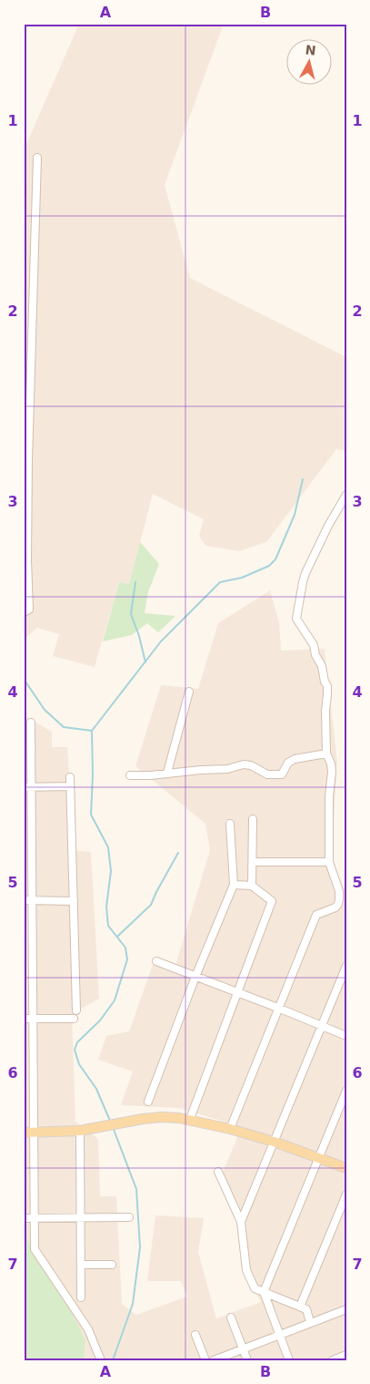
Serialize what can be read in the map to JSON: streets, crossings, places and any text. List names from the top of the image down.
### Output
{
  "north": "top",
  "grid": {
    "columns": ["A", "B"],
    "rows": [
      "1",
      "2",
      "3",
      "4",
      "5",
      "6",
      "7"
    ]
  }
}
